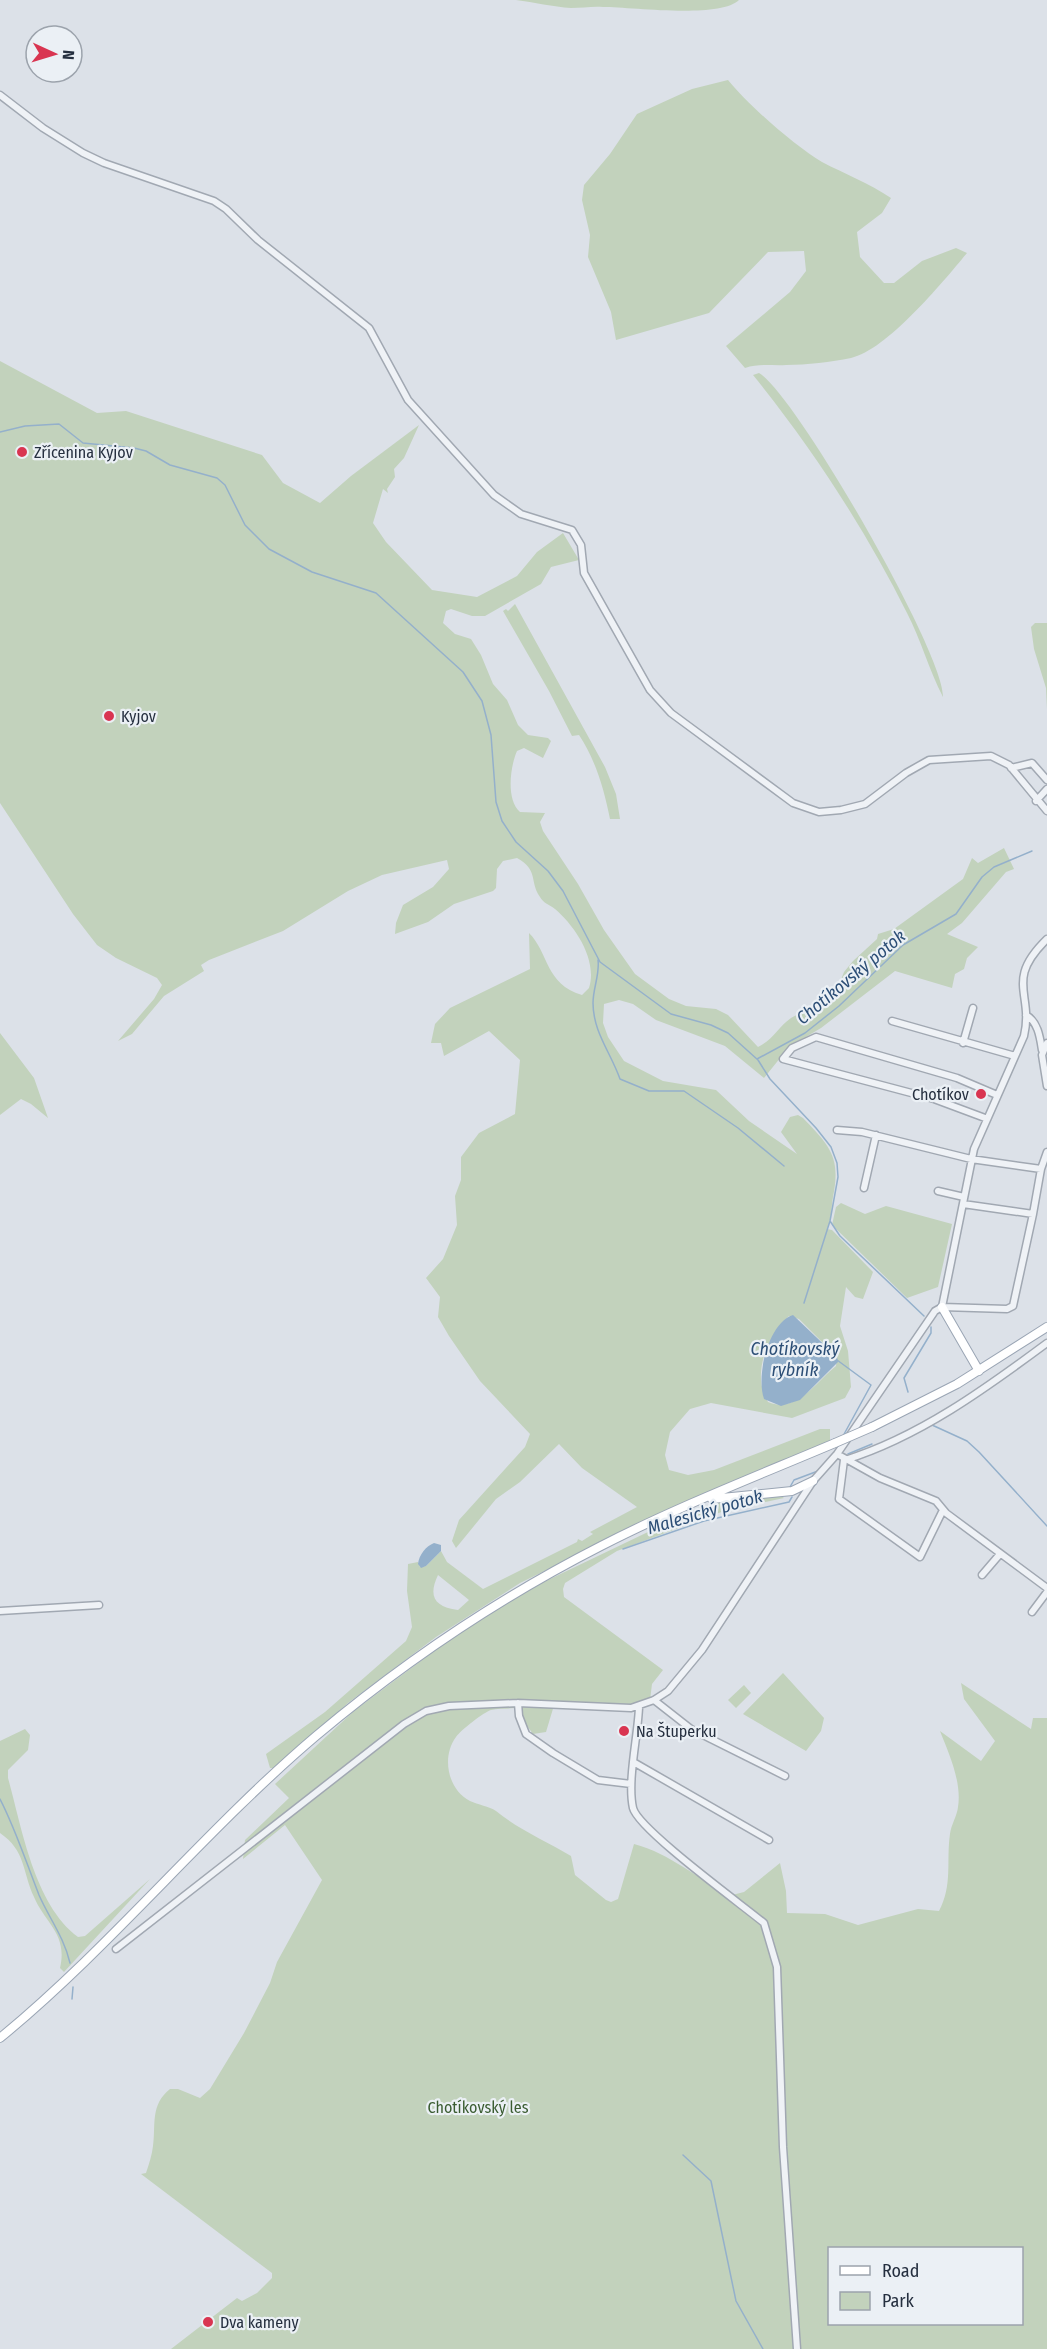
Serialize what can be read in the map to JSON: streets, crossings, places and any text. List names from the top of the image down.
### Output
{
  "water": ["Chotíkovský potok", "Chotíkovský rybník", "Malesický potok"],
  "parks": ["Chotíkovský les"],
  "places": [
    "Zřícenina Kyjov",
    "Kyjov",
    "Chotíkov",
    "Na Štuperku",
    "Dva kameny"
  ],
  "legend": ["Road", "Park"],
  "north": "right"
}
